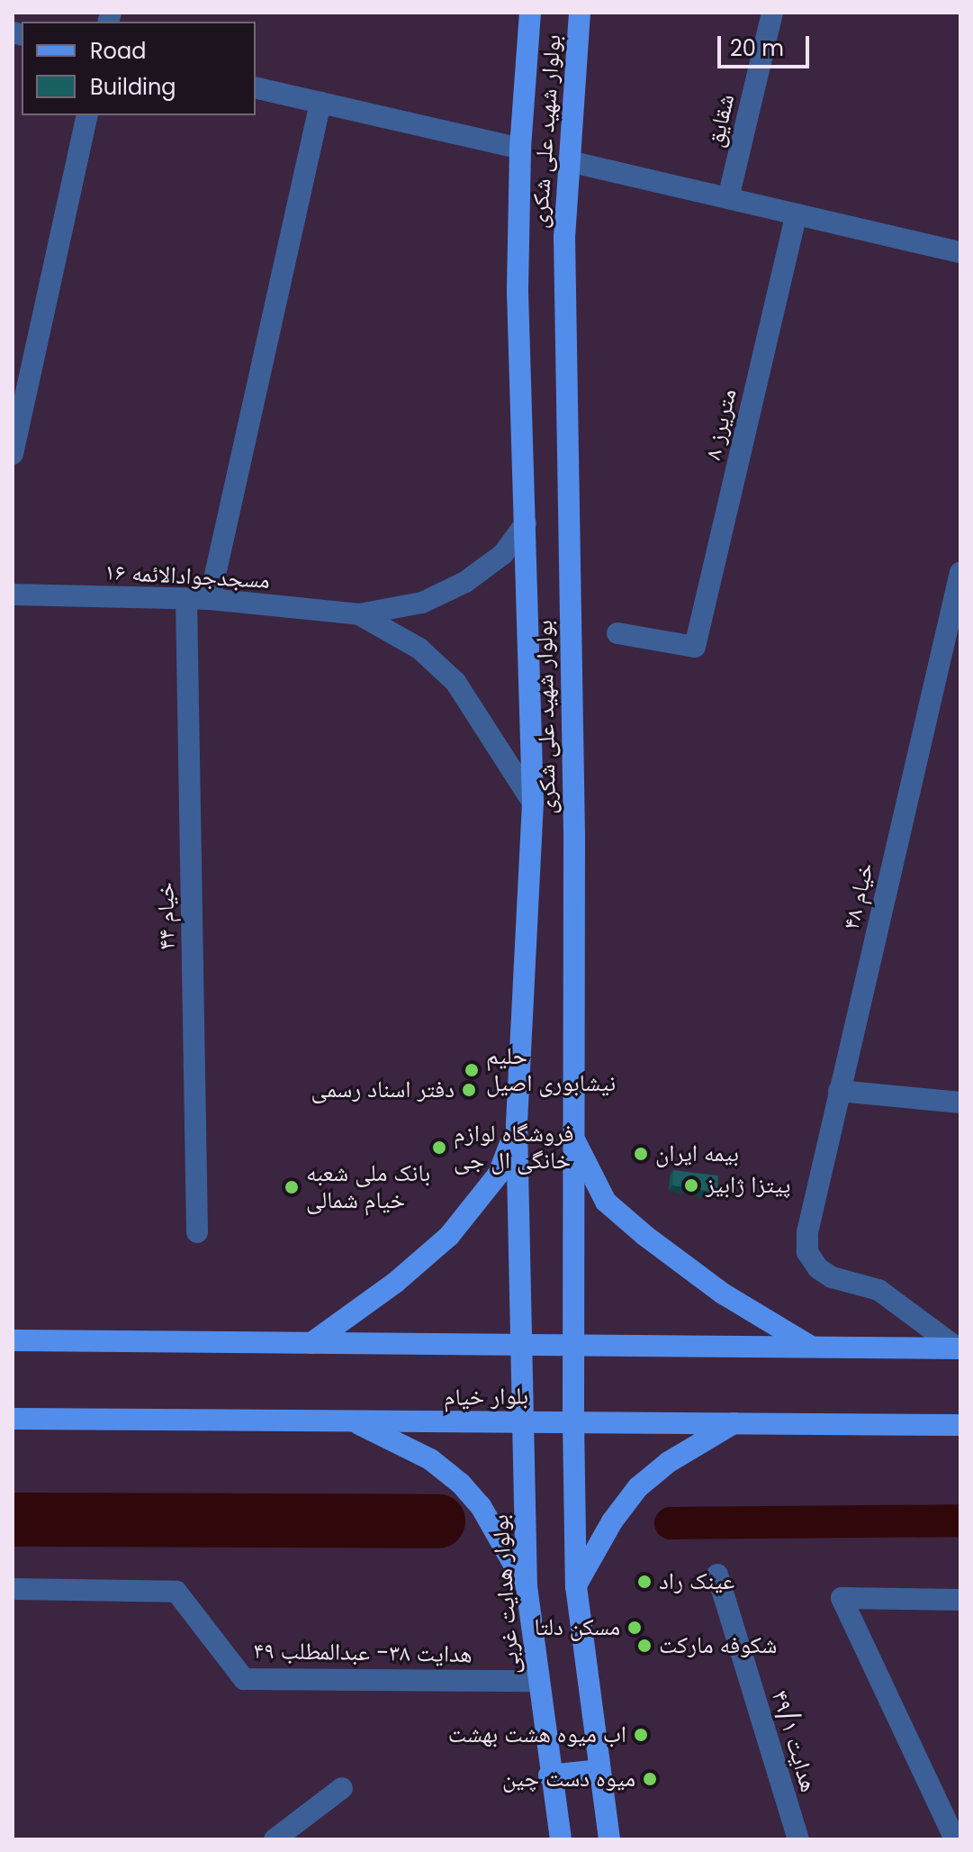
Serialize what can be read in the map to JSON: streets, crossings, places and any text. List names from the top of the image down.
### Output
{
  "streets": {
    "main road": ["بولوار شهید علی شکری", "بلوار خیام", "بولوار هدایت غربی"],
    "street": [
      "شقایق",
      "۸ متریرز",
      "مسجدجوادالائمه ۱۶",
      "خیام ۴۸",
      "خیام ۴۴",
      "هدایت ۳۸- عبدالمطلب ۴۹",
      "هدایت ۴۹/۱"
    ]
  },
  "crossings": [
    ["بولوار شهید علی شکری", "بلوار خیام"],
    ["بولوار شهید علی شکری", "بولوار هدایت غربی"],
    ["مسجدجوادالائمه ۱۶", "خیام ۴۴"],
    ["بلوار خیام", "بولوار هدایت غربی"],
    ["بولوار هدایت غربی", "هدایت ۳۸- عبدالمطلب ۴۹"]
  ],
  "places": [
    "حلیم نیشابوری اصیل",
    "دفتر اسناد رسمی",
    "فروشگاه لوازم خانگی ال جی",
    "بیمه ایران",
    "پیتزا ژابیز",
    "بانک ملی شعبه خیام شمالی",
    "عینک راد",
    "مسکن دلتا",
    "شکوفه مارکت",
    "اب میوه هشت بهشت",
    "میوه دست چین"
  ],
  "legend": ["Road", "Building"],
  "scale_bar": "20 m"
}
